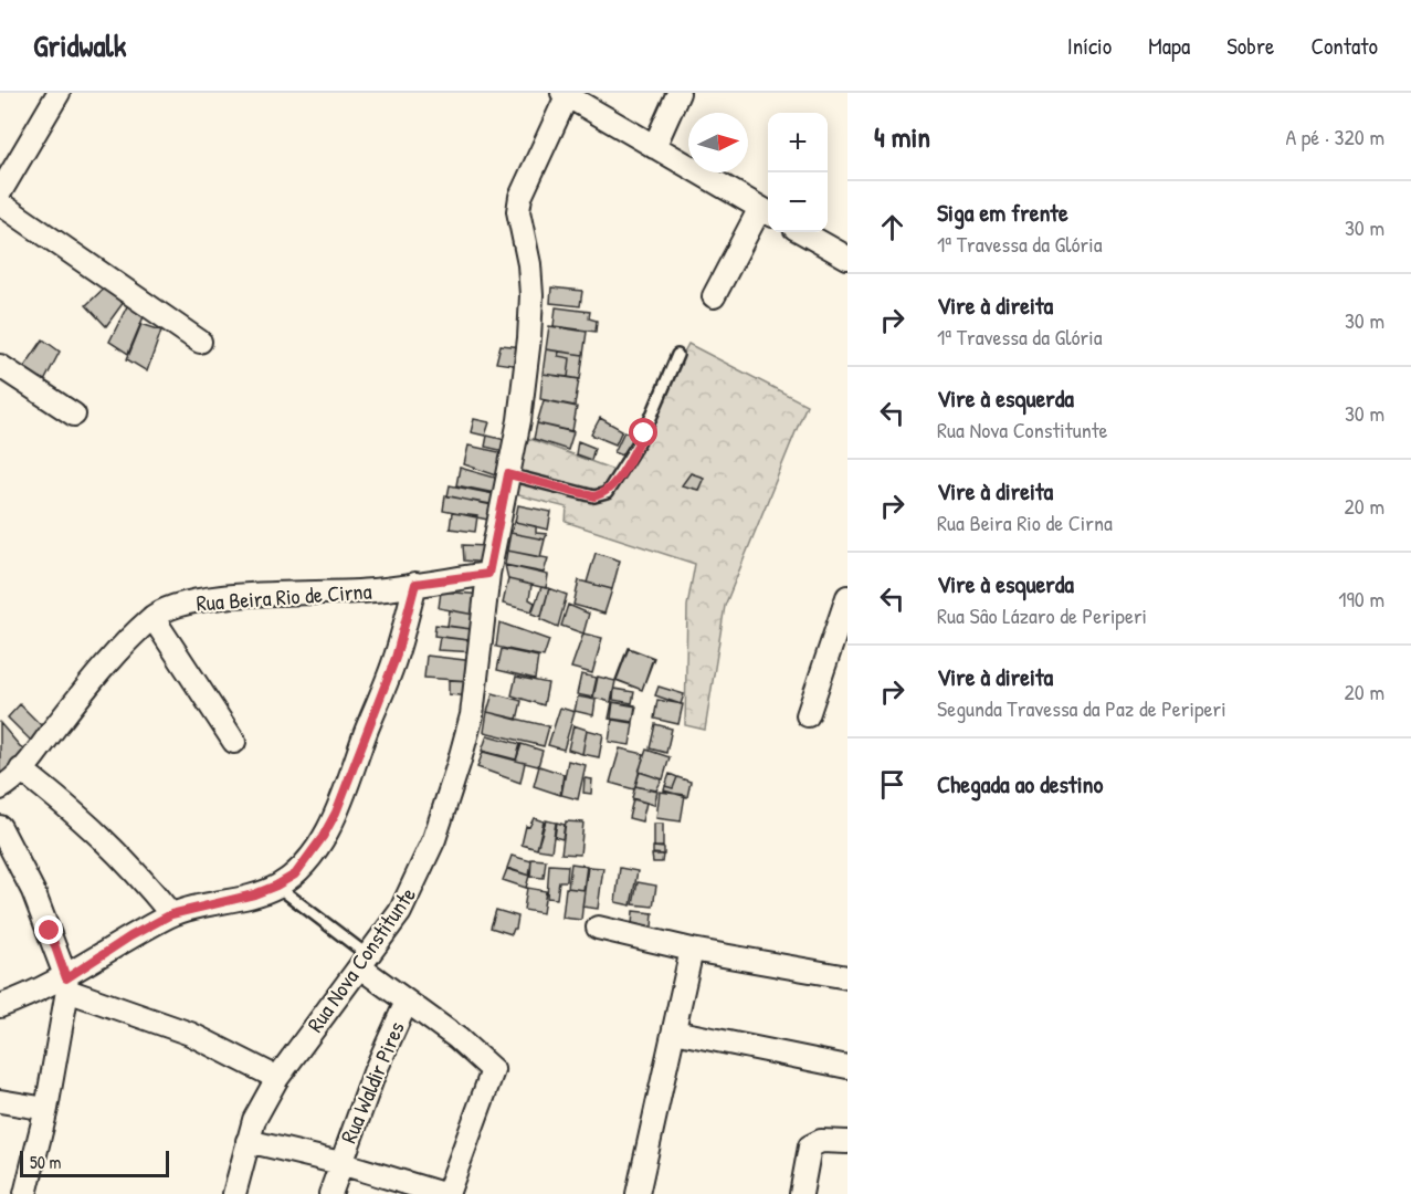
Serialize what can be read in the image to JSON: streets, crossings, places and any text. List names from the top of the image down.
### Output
{
  "streets": {
    "street": ["Rua Beira Rio de Cirna", "Rua Nova Constitunte", "Rua Waldir Pires"]
  },
  "crossings": [
    ["Rua Beira Rio de Cirna", "Rua Nova Constitunte"]
  ],
  "scale_bar": "50 m",
  "north": "right",
  "page": {
    "header": "Gridwalk",
    "nav": [
      "Início",
      "Mapa",
      "Sobre",
      "Contato"
    ],
    "heading": ["4 min", "A pé · 320 m"],
    "map_buttons": ["+", "−"],
    "list": [
      ["Siga em frente", "1ª Travessa da Glória", "30 m"],
      ["Vire à direita", "1ª Travessa da Glória", "30 m"],
      ["Vire à esquerda", "Rua Nova Constitunte", "30 m"],
      ["Vire à direita", "Rua Beira Rio de Cirna", "20 m"],
      ["Vire à esquerda", "Rua Sâo Lázaro de Periperi", "190 m"],
      ["Vire à direita", "Segunda Travessa da Paz de Periperi", "20 m"],
      "Chegada ao destino"
    ],
    "scale": "50 m"
  }
}
